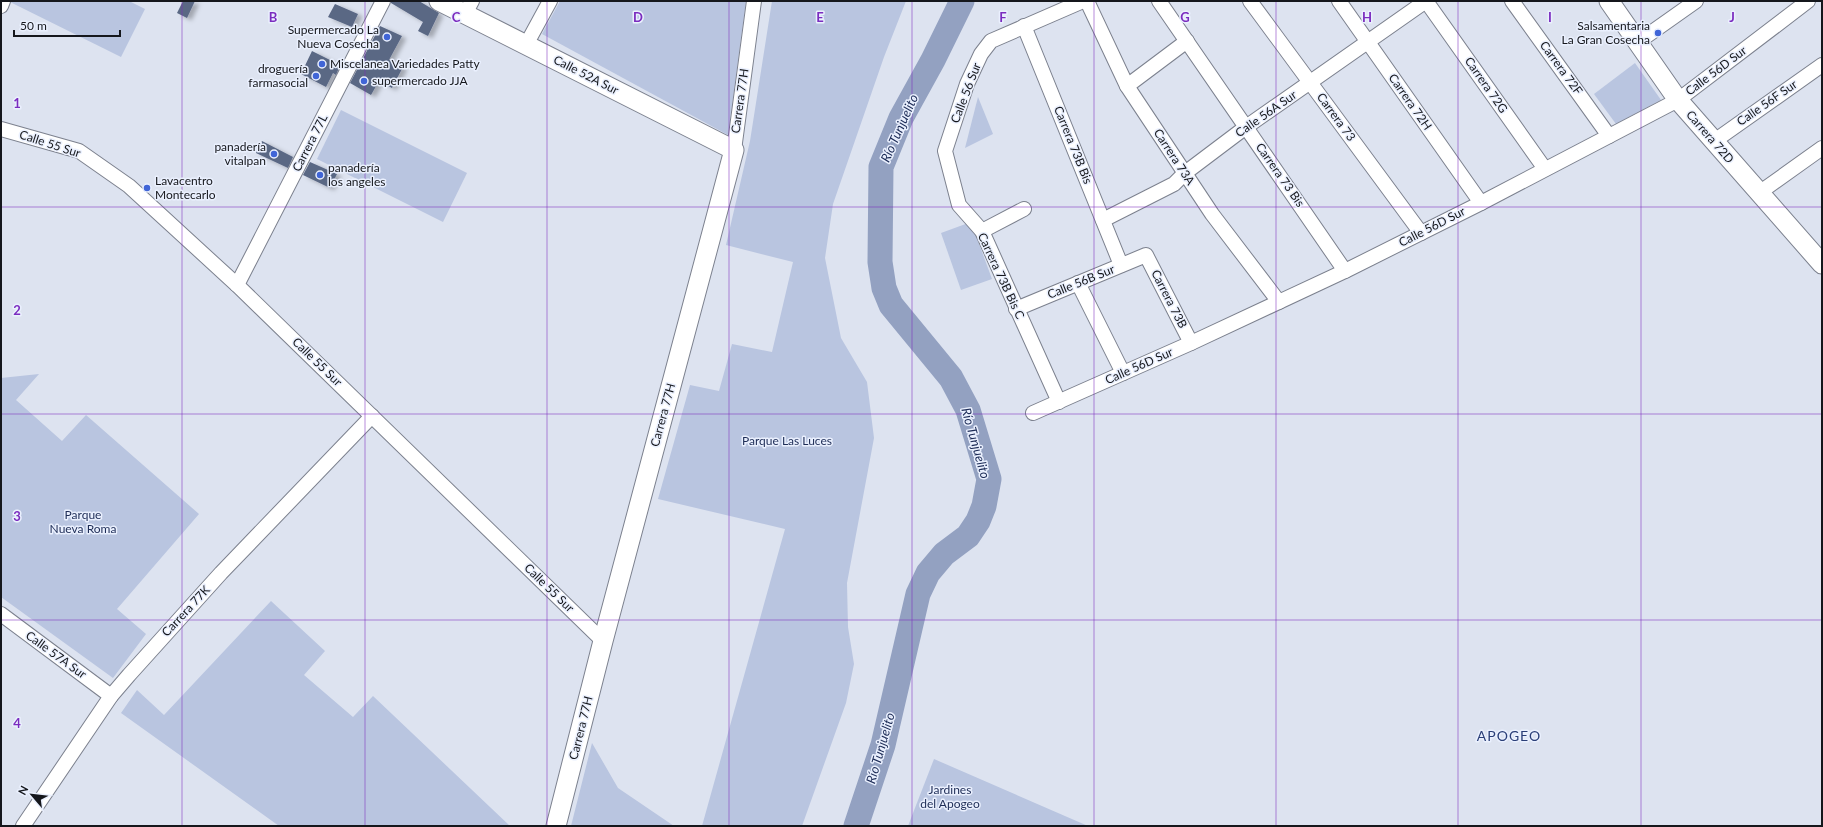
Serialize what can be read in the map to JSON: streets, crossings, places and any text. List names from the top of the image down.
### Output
{
  "streets": {
    "street": [
      "Carrera 72F",
      "Calle 56D Sur",
      "Calle 52A Sur",
      "Carrera 72G",
      "Calle 56 Sur",
      "Carrera 77H",
      "Carrera 72H",
      "Calle 56F Sur",
      "Calle 56A Sur",
      "Carrera 73",
      "Carrera 72D",
      "Carrera 77L",
      "Calle 55 Sur",
      "Carrera 73B Bis",
      "Carrera 73A",
      "Carrera 73 Bis",
      "Carrera 73B Bis C",
      "Calle 56B Sur",
      "Carrera 73B",
      "Carrera 77K",
      "Calle 57A Sur"
    ]
  },
  "crossings": [
    ["Carrera 72F", "Calle 56D Sur"],
    ["Calle 56D Sur", "Carrera 72G"],
    ["Calle 56D Sur", "Carrera 72H"],
    ["Calle 56D Sur", "Carrera 73"],
    ["Calle 56D Sur", "Carrera 72D"],
    ["Calle 56D Sur", "Carrera 73A"],
    ["Calle 56D Sur", "Carrera 73 Bis"],
    ["Calle 56D Sur", "Carrera 73B Bis C"],
    ["Calle 56D Sur", "Carrera 73B"],
    ["Calle 52A Sur", "Carrera 77H"],
    ["Carrera 72G", "Calle 56A Sur"],
    ["Calle 56 Sur", "Carrera 73B Bis"],
    ["Calle 56 Sur", "Carrera 73B Bis C"],
    ["Carrera 77H", "Calle 55 Sur"],
    ["Carrera 72H", "Calle 56A Sur"],
    ["Calle 56F Sur", "Carrera 72D"],
    ["Calle 56A Sur", "Carrera 73"],
    ["Calle 56A Sur", "Carrera 73B Bis"],
    ["Calle 56A Sur", "Carrera 73A"],
    ["Calle 56A Sur", "Carrera 73 Bis"],
    ["Carrera 77L", "Calle 55 Sur"],
    ["Calle 55 Sur", "Carrera 77K"],
    ["Carrera 73B Bis", "Calle 56B Sur"],
    ["Carrera 73B Bis C", "Calle 56B Sur"],
    ["Calle 56B Sur", "Carrera 73B"],
    ["Carrera 77K", "Calle 57A Sur"]
  ],
  "districts": ["APOGEO"],
  "water": ["Río Tunjuelito"],
  "parks": ["Parque Las Luces", "Parque Nueva Roma", "Jardines del Apogeo"],
  "places": [
    "Salsamentaria La Gran Cosecha",
    "Supermercado La Nueva Cosecha",
    "Miscelanea Variedades Patty",
    "droguería farmasocial",
    "supermercado JJA",
    "panadería vitalpan",
    "panadería los angeles",
    "Lavacentro Montecarlo"
  ],
  "scale_bar": "50 m",
  "north": "top left",
  "grid": {
    "columns": [
      "B",
      "C",
      "D",
      "E",
      "F",
      "G",
      "H",
      "I",
      "J"
    ],
    "rows": [
      "1",
      "2",
      "3",
      "4"
    ]
  }
}
